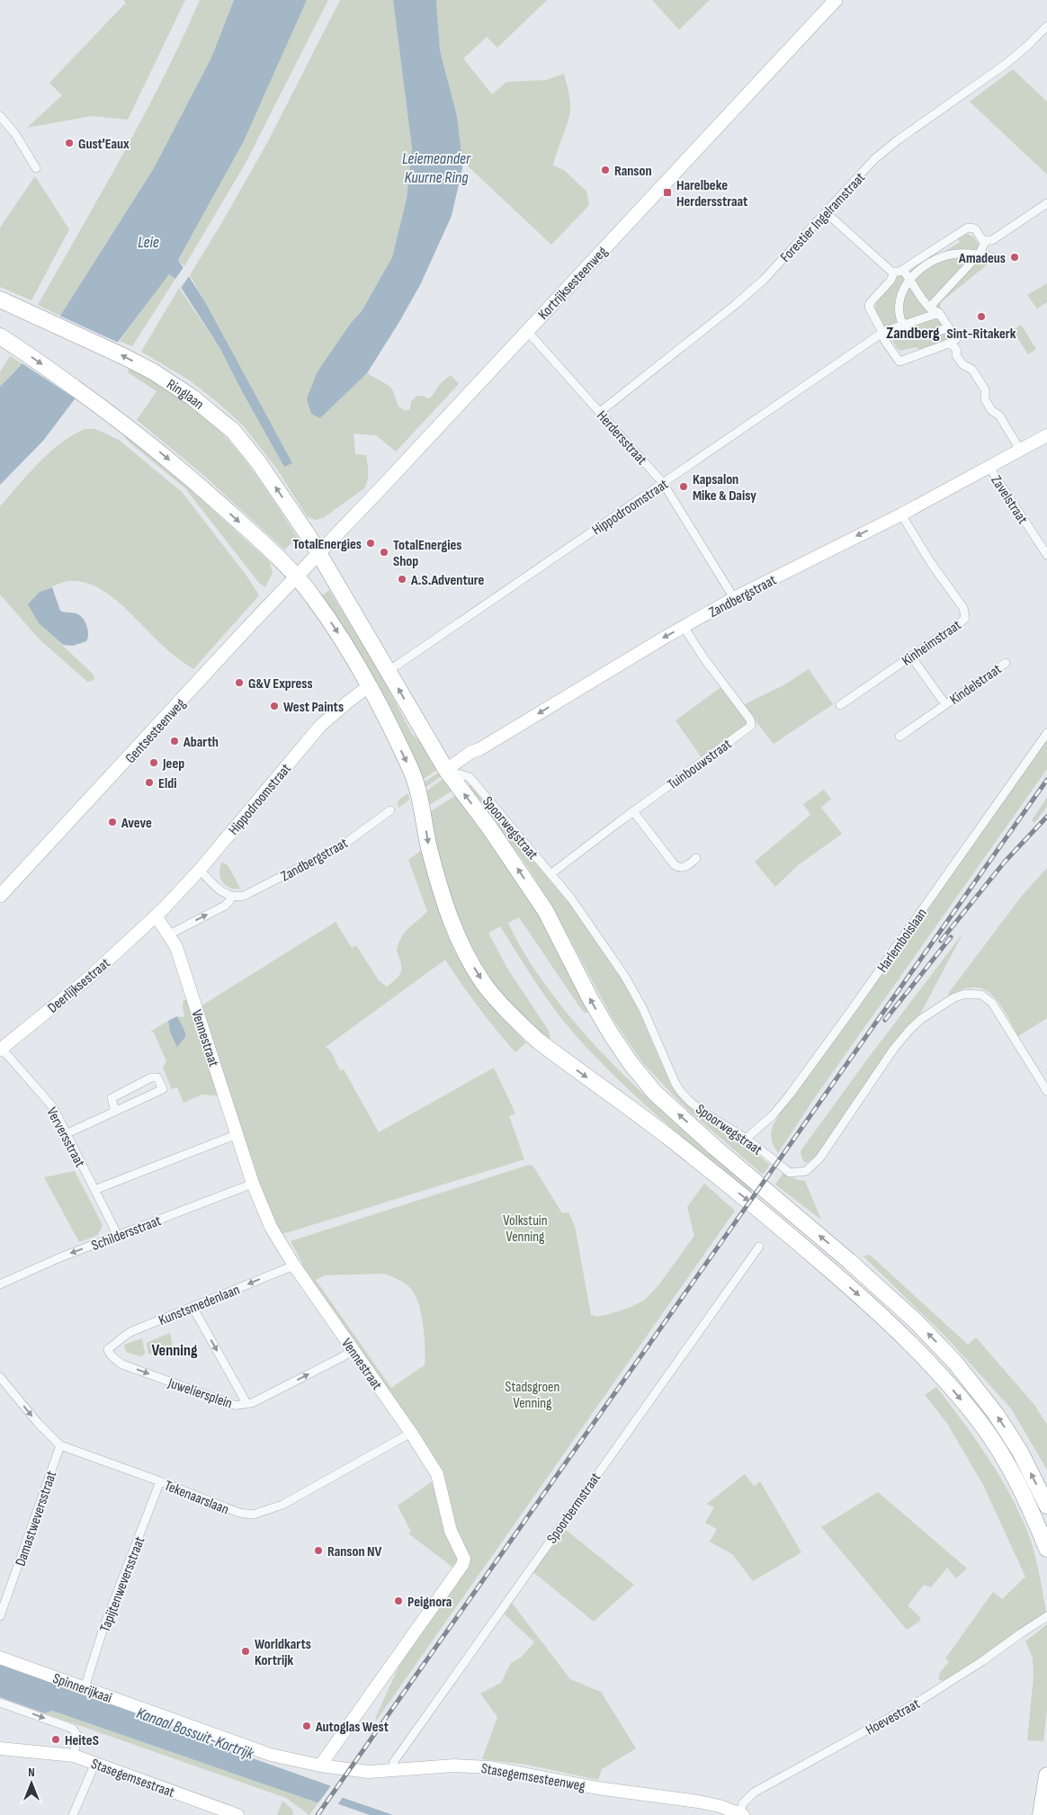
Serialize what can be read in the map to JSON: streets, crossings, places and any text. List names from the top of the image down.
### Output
{
  "streets": {
    "highway": ["Ringlaan"],
    "main road": ["Kortrijksesteenweg", "Gentsesteenweg"],
    "street": [
      "Forestier Ingelramstraat",
      "Herdersstraat",
      "Zavelstraat",
      "Hippodroomstraat",
      "Zandbergstraat",
      "Kinheimstraat",
      "Kindelstraat",
      "Tuinbouwstraat",
      "Spoorwegstraat",
      "Harlemboislaan",
      "Deerlijksestraat",
      "Vennestraat",
      "Verversstraat",
      "Schildersstraat",
      "Kunstsmedenlaan",
      "Juweliersplein",
      "Tekenaarslaan",
      "Spoorbermstraat",
      "Damastweversstraat",
      "Tapijtenweversstraat",
      "Spinnerijkaai",
      "Hoevestraat",
      "Stasegemsesteenweg",
      "Stasegemsestraat"
    ]
  },
  "crossings": [
    ["Forestier Ingelramstraat", "Herdersstraat"],
    ["Kortrijksesteenweg", "Ringlaan"],
    ["Kortrijksesteenweg", "Herdersstraat"],
    ["Kortrijksesteenweg", "Gentsesteenweg"],
    ["Ringlaan", "Hippodroomstraat"],
    ["Ringlaan", "Zandbergstraat"],
    ["Ringlaan", "Gentsesteenweg"],
    ["Ringlaan", "Spoorwegstraat"],
    ["Herdersstraat", "Hippodroomstraat"],
    ["Herdersstraat", "Zandbergstraat"],
    ["Zavelstraat", "Zandbergstraat"],
    ["Hippodroomstraat", "Deerlijksestraat"],
    ["Zandbergstraat", "Kinheimstraat"],
    ["Zandbergstraat", "Tuinbouwstraat"],
    ["Zandbergstraat", "Spoorwegstraat"],
    ["Zandbergstraat", "Vennestraat"],
    ["Kinheimstraat", "Kindelstraat"],
    ["Tuinbouwstraat", "Spoorwegstraat"],
    ["Spoorwegstraat", "Harlemboislaan"],
    ["Deerlijksestraat", "Verversstraat"],
    ["Vennestraat", "Schildersstraat"],
    ["Vennestraat", "Kunstsmedenlaan"],
    ["Vennestraat", "Tekenaarslaan"],
    ["Vennestraat", "Spinnerijkaai"],
    ["Vennestraat", "Stasegemsesteenweg"],
    ["Verversstraat", "Schildersstraat"],
    ["Kunstsmedenlaan", "Juweliersplein"],
    ["Tekenaarslaan", "Damastweversstraat"],
    ["Tekenaarslaan", "Tapijtenweversstraat"],
    ["Spoorbermstraat", "Stasegemsesteenweg"],
    ["Tapijtenweversstraat", "Spinnerijkaai"],
    ["Spinnerijkaai", "Stasegemsesteenweg"],
    ["Hoevestraat", "Stasegemsesteenweg"]
  ],
  "one_way": ["Schildersstraat", "Kunstsmedenlaan", "Juweliersplein"],
  "districts": ["Zandberg", "Venning"],
  "water": ["Leiemeander Kuurne Ring", "Leie", "Kanaal Bossuit-Kortrijk"],
  "parks": ["Volkstuin Venning", "Stadsgroen Venning"],
  "places": {
    "other": [
      "Gust'Eaux",
      "Ranson",
      "Amadeus",
      "Sint-Ritakerk",
      "Kapsalon Mike & Daisy",
      "TotalEnergies",
      "TotalEnergies Shop",
      "A.S.Adventure",
      "G&V Express",
      "West Paints",
      "Abarth",
      "Jeep",
      "Eldi",
      "Aveve",
      "Ranson NV",
      "Peignora",
      "Worldkarts Kortrijk",
      "Autoglas West",
      "HeiteS"
    ],
    "transit": ["Harelbeke Herdersstraat"]
  },
  "north": "top"
}
